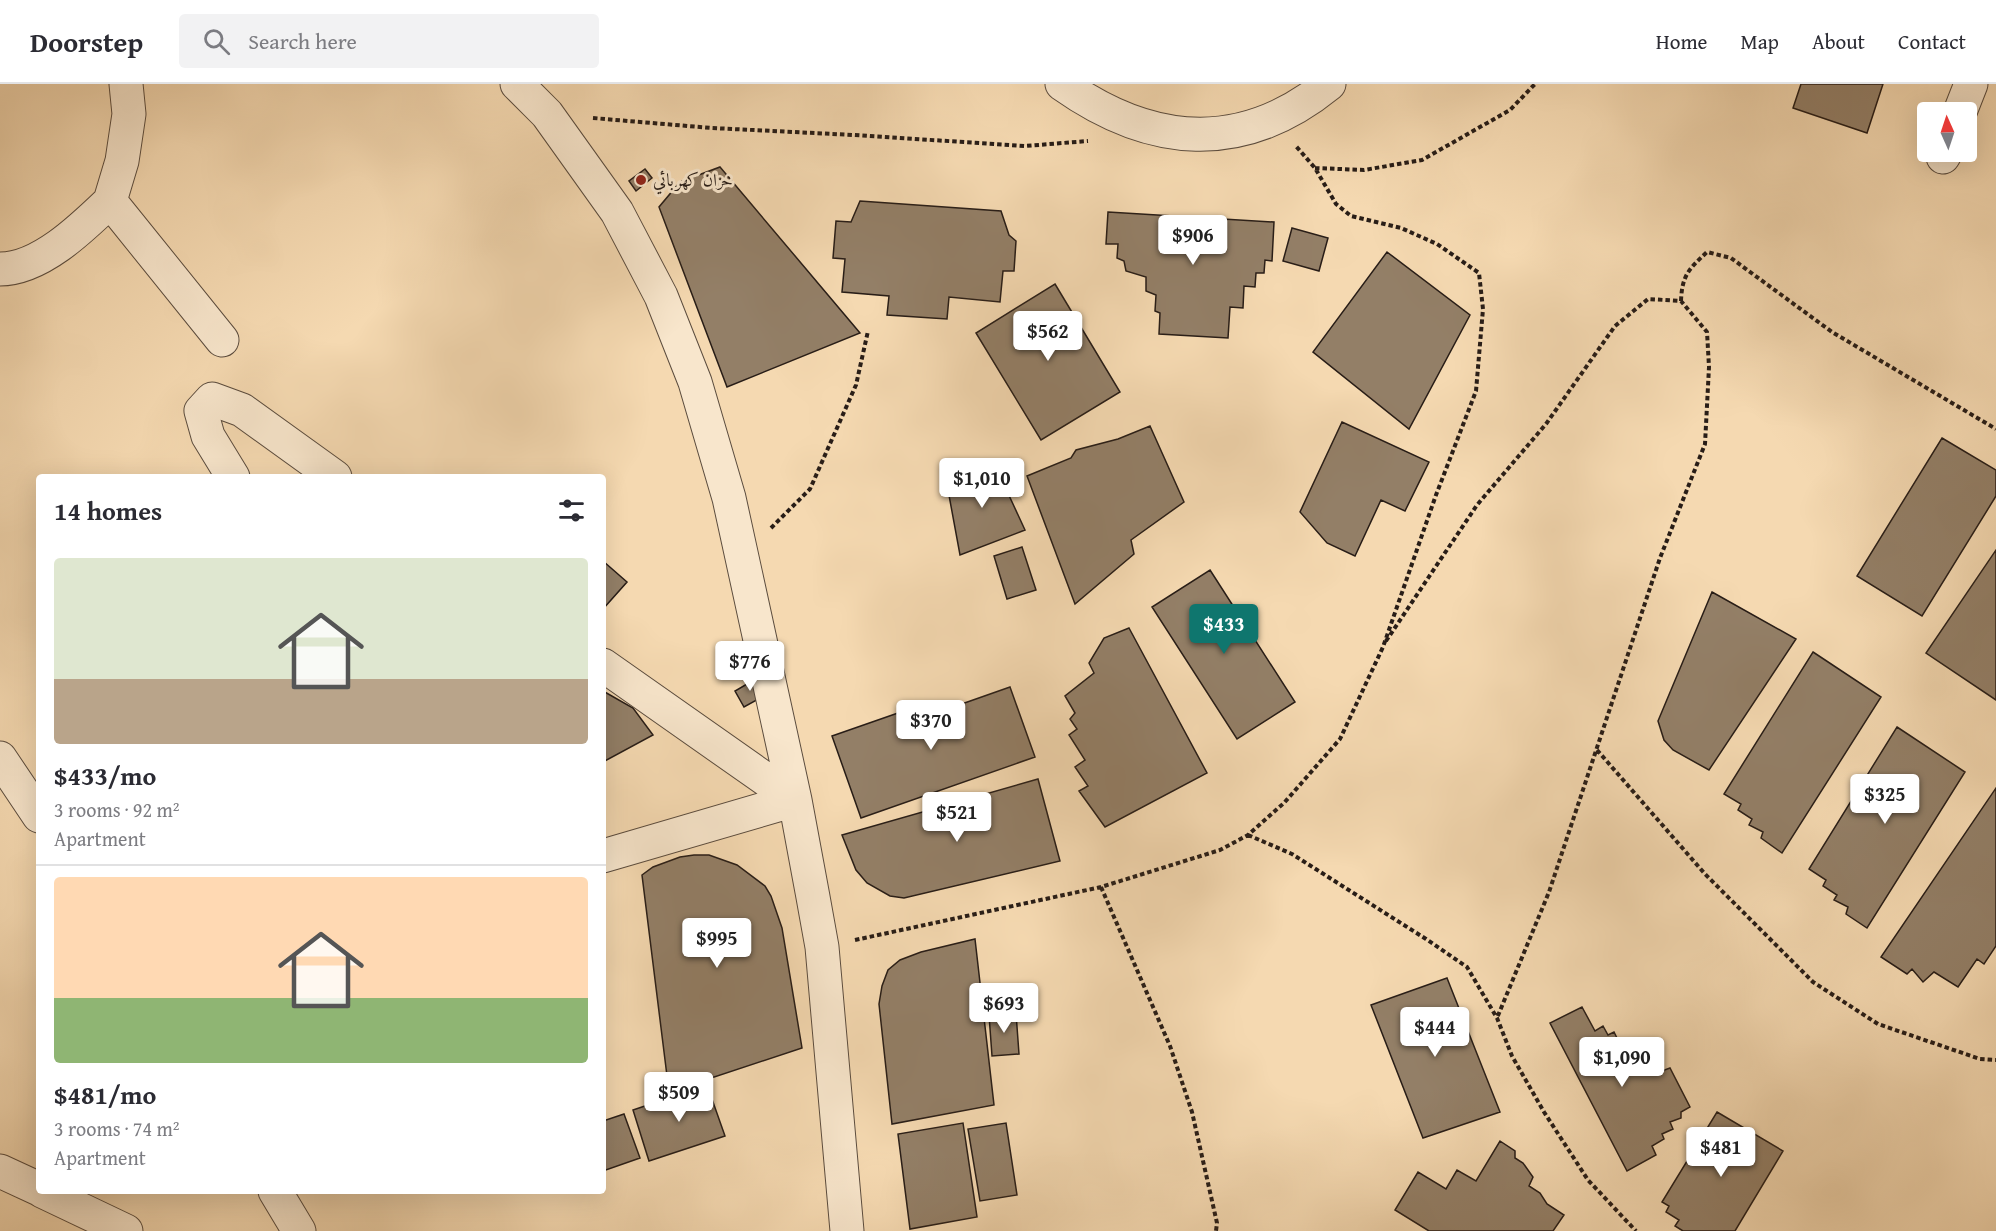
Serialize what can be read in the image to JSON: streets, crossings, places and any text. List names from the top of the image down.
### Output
{
  "places": ["خزان كهربائي"],
  "north": "top",
  "page": {
    "header": "Doorstep",
    "search": "Search here",
    "nav": [
      "Home",
      "Map",
      "About",
      "Contact"
    ],
    "price": [
      "$906",
      "$562",
      "$1,010",
      "$433",
      "$776",
      "$370",
      "$325",
      "$521",
      "$995",
      "$693",
      "$444",
      "$1,090",
      "$509",
      "$481"
    ],
    "heading": "14 homes",
    "list": [
      {
        "name": "$433/mo",
        "note": "3 rooms · 92 m² · Apartment"
      },
      {
        "name": "$481/mo",
        "note": "3 rooms · 74 m² · Apartment"
      }
    ]
  }
}
